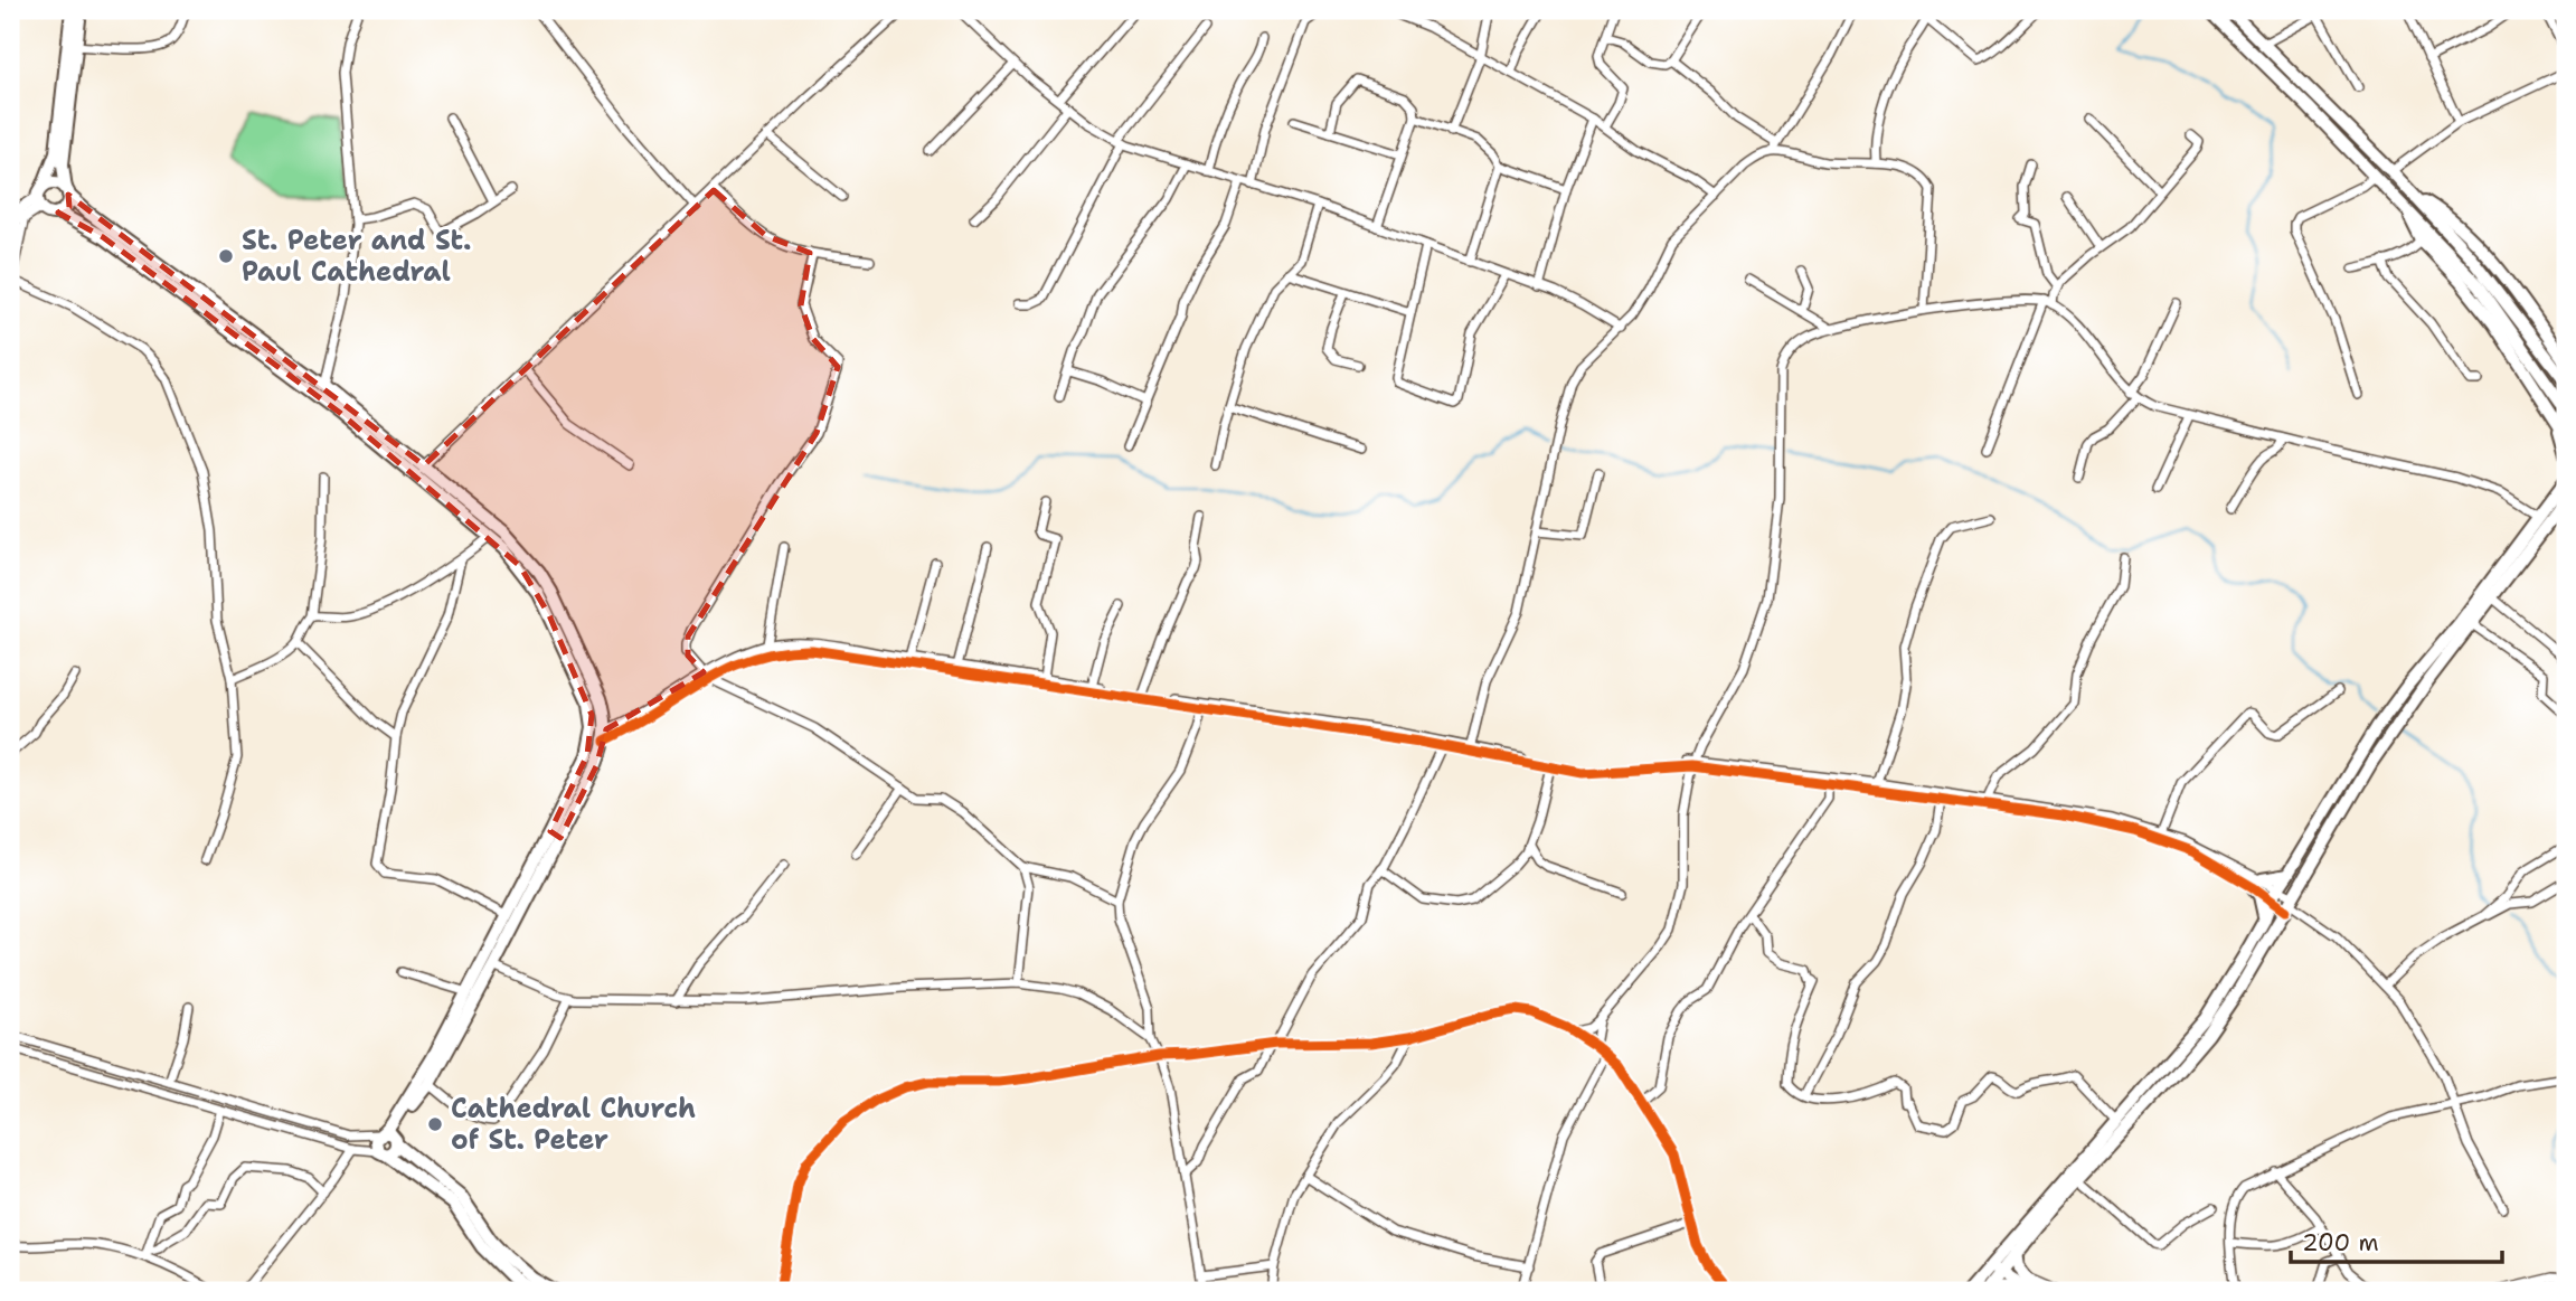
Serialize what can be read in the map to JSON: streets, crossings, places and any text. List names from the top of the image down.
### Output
{
  "places": ["St. Peter and St. Paul Cathedral", "Cathedral Church of St. Peter"],
  "scale_bar": "200 m"
}
